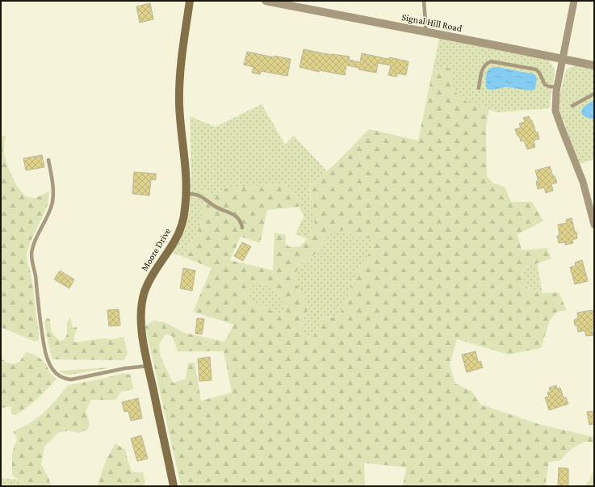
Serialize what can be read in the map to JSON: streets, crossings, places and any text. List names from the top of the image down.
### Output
{
  "streets": {
    "main road": ["Moore Drive"],
    "street": ["Signal Hill Road"]
  }
}
